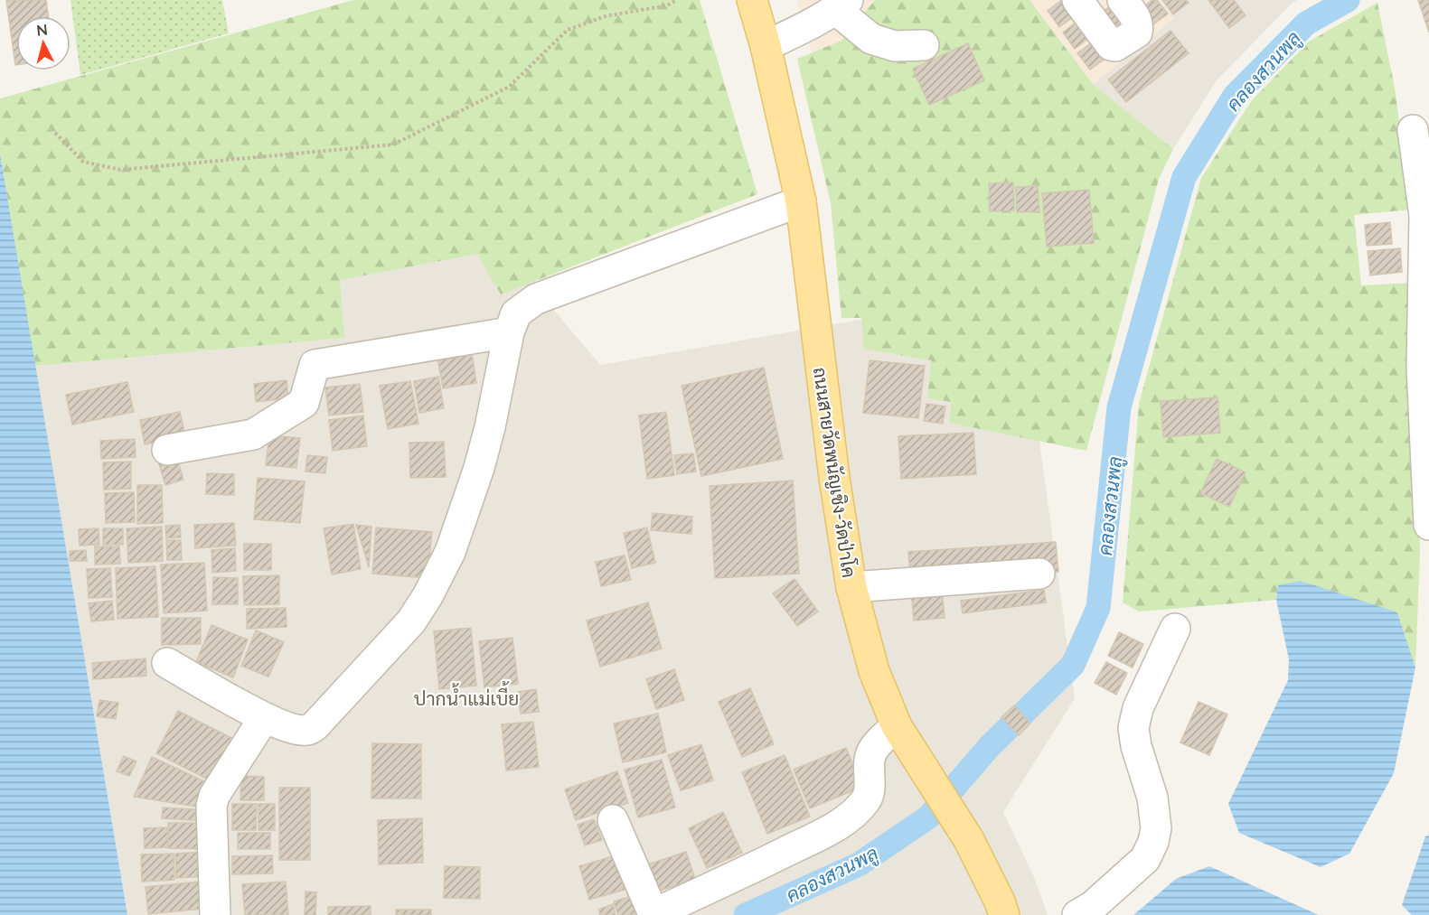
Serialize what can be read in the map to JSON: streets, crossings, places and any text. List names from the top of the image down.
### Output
{
  "streets": {
    "main road": ["ถนนสายวัดพนัญเชิง-วัดป่าโค"]
  },
  "districts": ["ปากน้ำแม่เบี้ย"],
  "water": ["คลองสวนพลู"],
  "north": "top"
}
